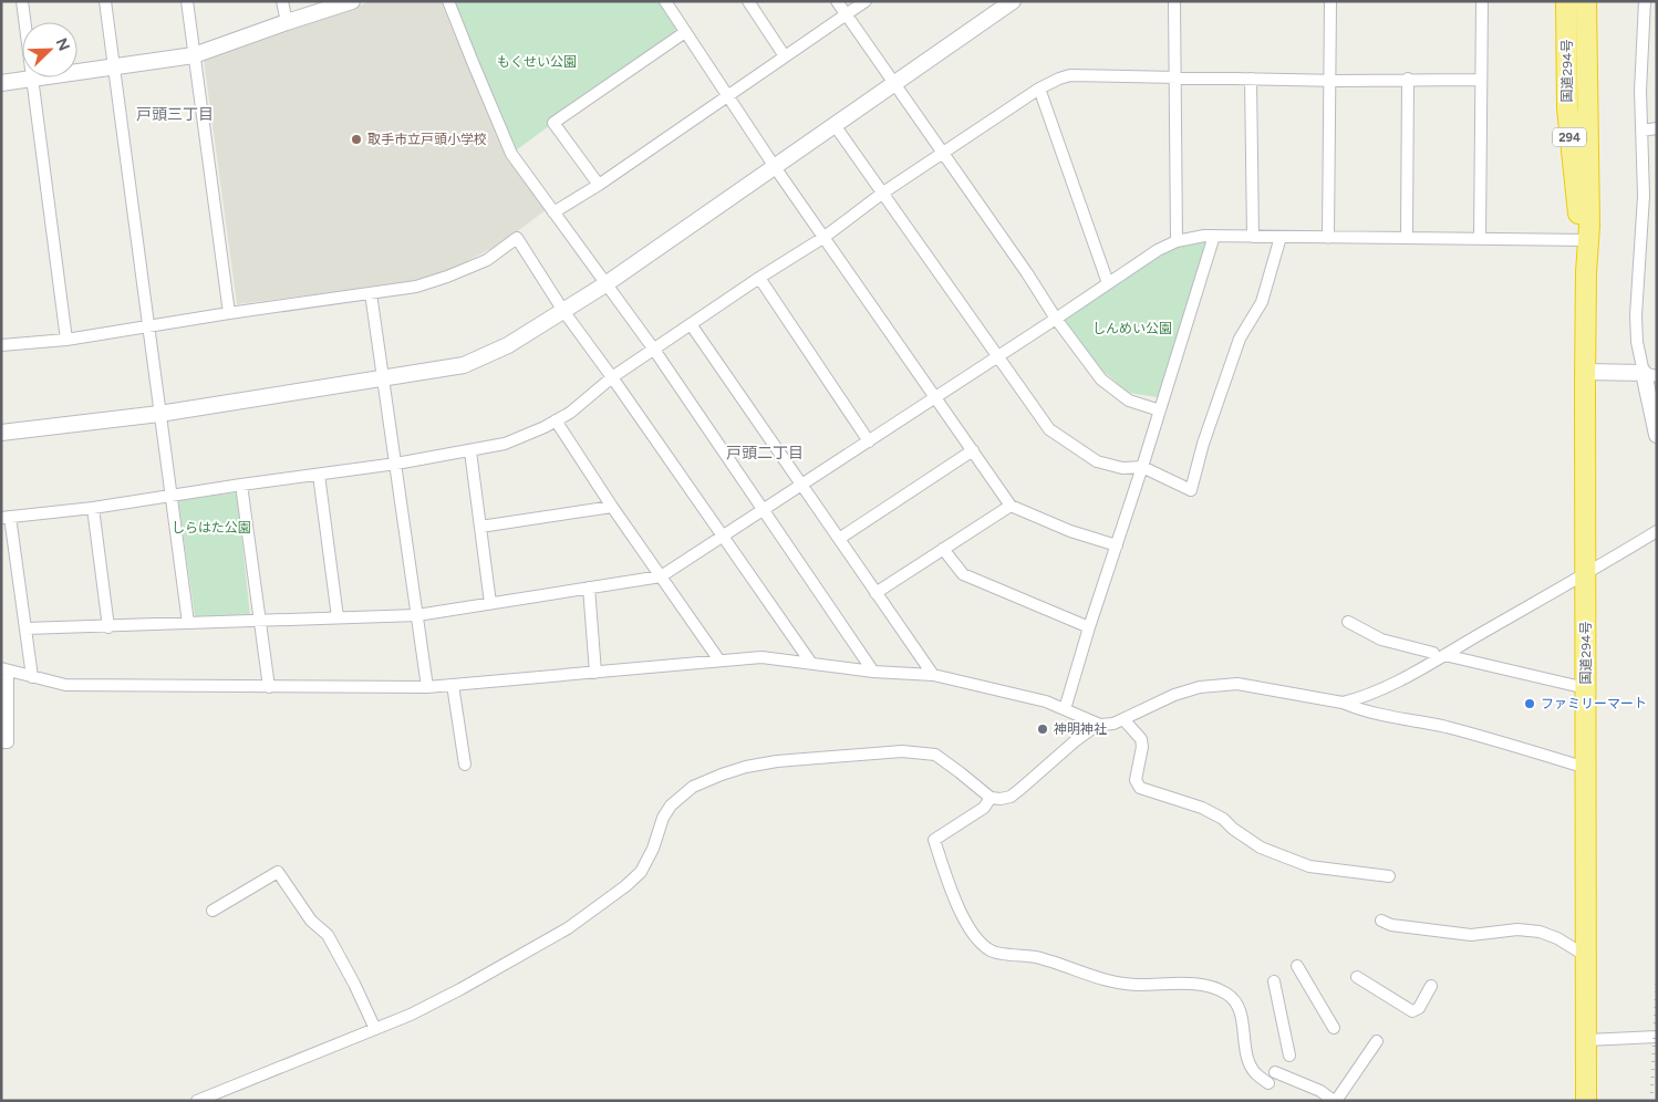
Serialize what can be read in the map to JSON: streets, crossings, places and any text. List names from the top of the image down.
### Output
{
  "streets": {
    "highway": ["国道294号", "294"]
  },
  "districts": ["戸頭三丁目", "戸頭二丁目"],
  "parks": ["もくせい公園", "しんめい公園", "しらはた公園"],
  "places": ["取手市立戸頭小学校", "ファミリーマート", "神明神社"],
  "north": "top right"
}
